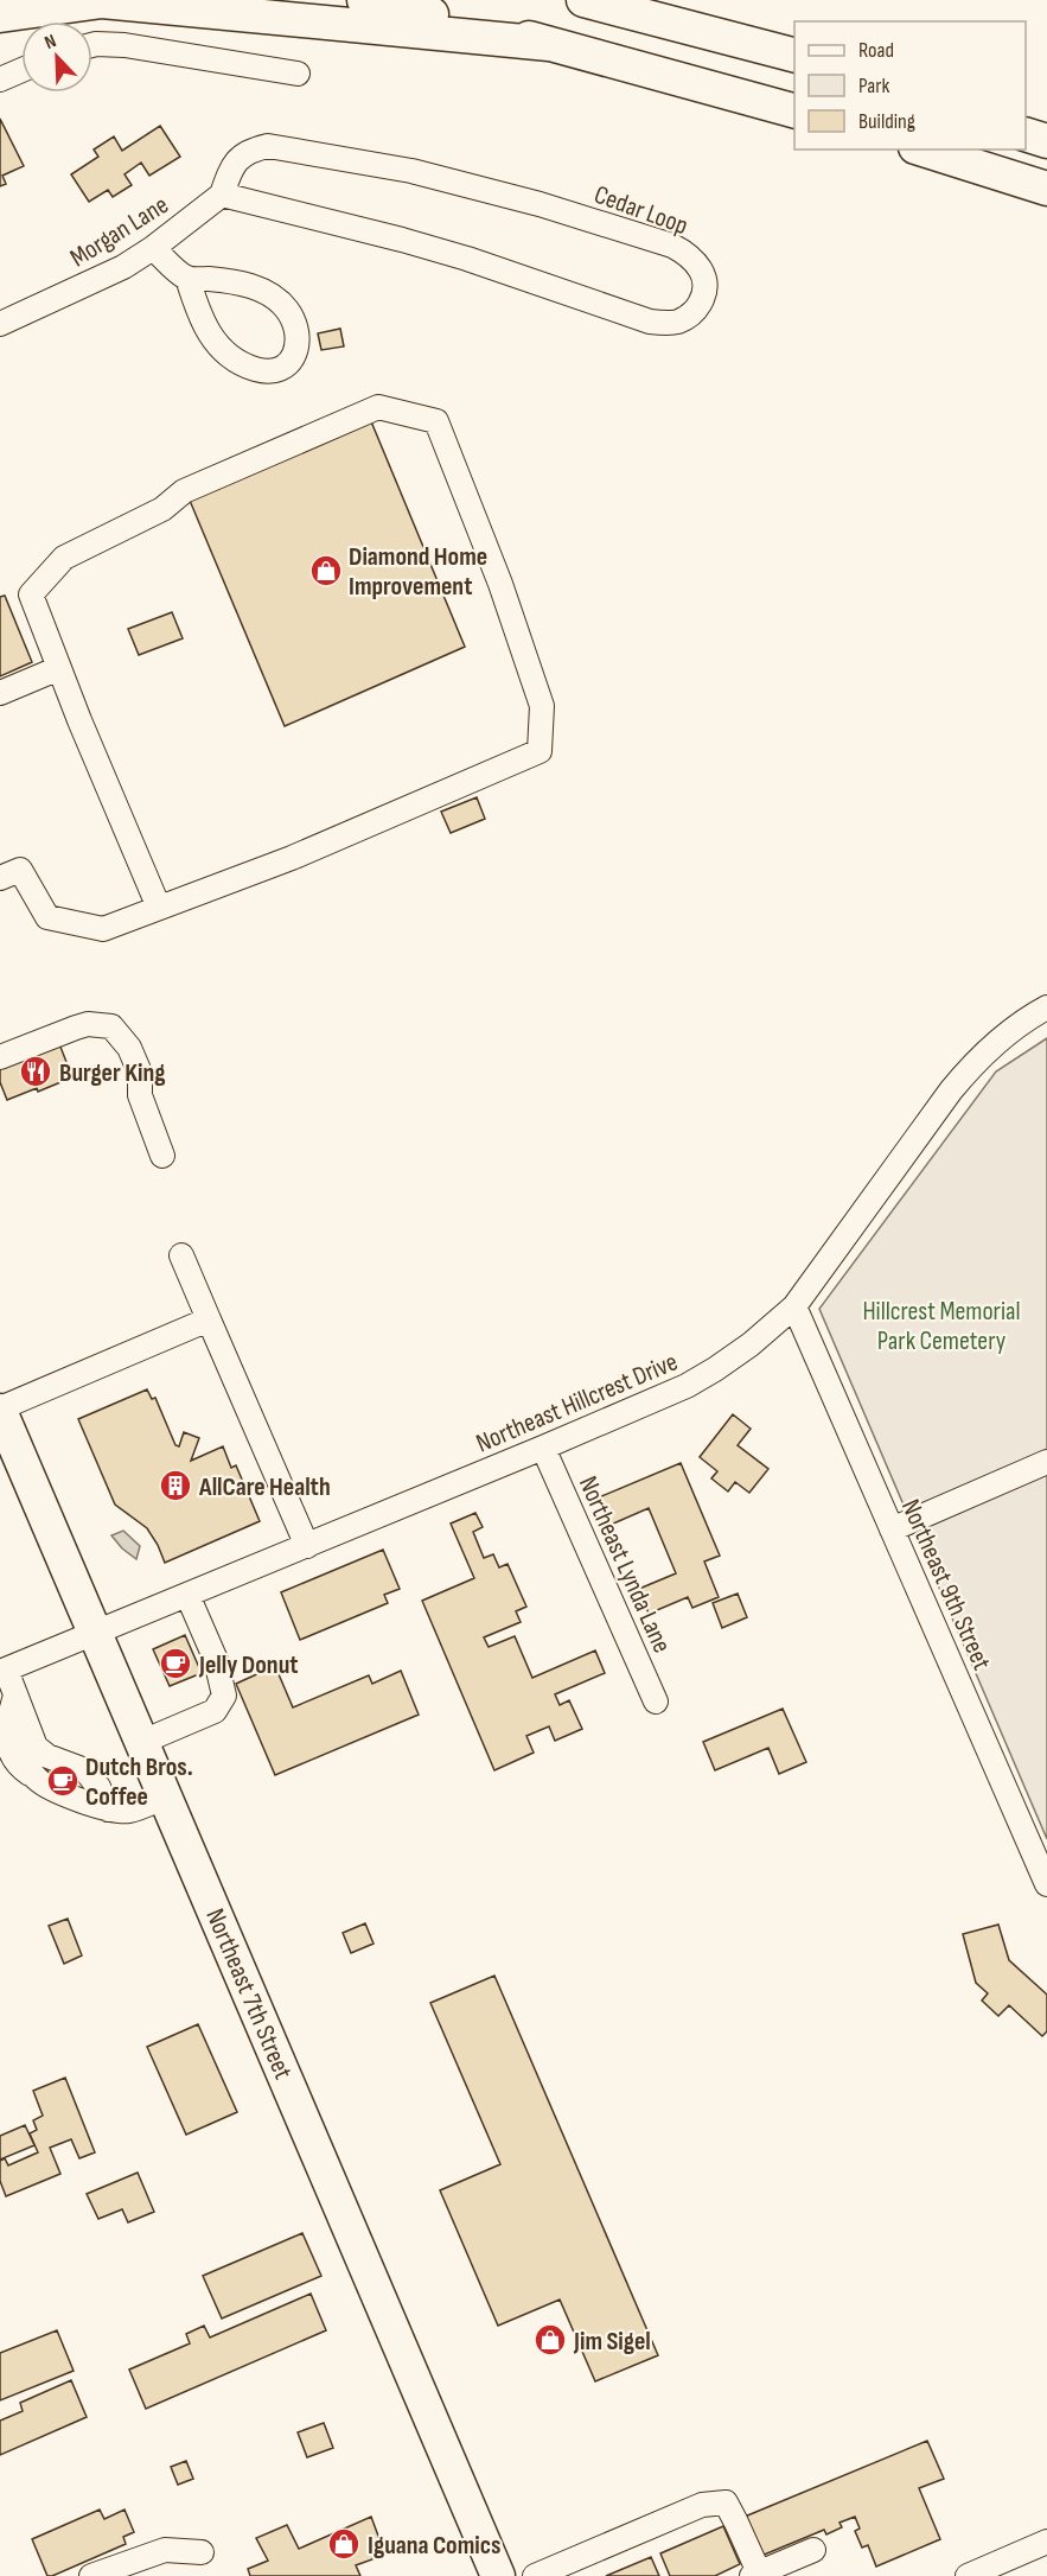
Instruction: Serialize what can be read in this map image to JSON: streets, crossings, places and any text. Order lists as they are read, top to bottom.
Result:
{
  "streets": {
    "highway": ["Northeast 7th Street"],
    "street": [
      "Cedar Loop",
      "Morgan Lane",
      "Northeast Hillcrest Drive",
      "Northeast Lynda Lane",
      "Northeast 9th Street"
    ]
  },
  "crossings": [
    ["Cedar Loop", "Morgan Lane"],
    ["Northeast Hillcrest Drive", "Northeast Lynda Lane"],
    ["Northeast Hillcrest Drive", "Northeast 9th Street"],
    ["Northeast Hillcrest Drive", "Northeast 7th Street"]
  ],
  "parks": ["Hillcrest Memorial Park Cemetery"],
  "places": {
    "shop": ["Diamond Home Improvement", "Jim Sigel", "Iguana Comics"],
    "restaurant": ["Burger King"],
    "building": ["AllCare Health"],
    "cafe": ["Jelly Donut", "Dutch Bros. Coffee"]
  },
  "legend": ["Road", "Park", "Building"],
  "north": "top left"
}
